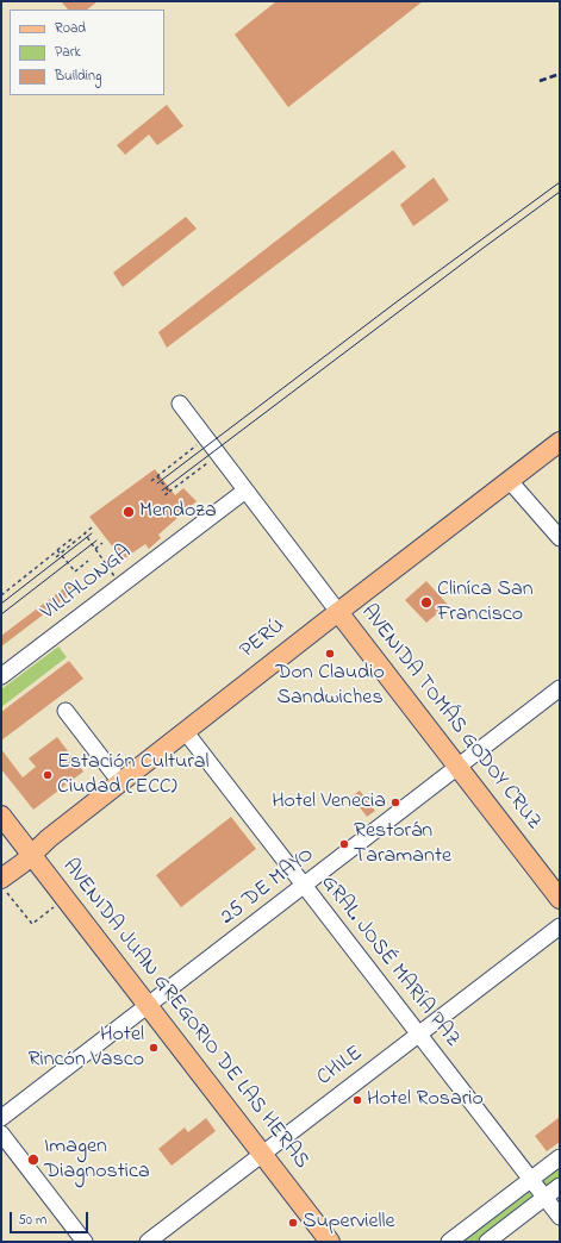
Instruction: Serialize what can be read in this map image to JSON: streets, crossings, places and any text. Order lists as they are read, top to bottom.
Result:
{
  "streets": {
    "main road": ["PERÚ", "AVENIDA TOMÁS GODOY CRUZ", "AVENIDA JUAN GREGORIO DE LAS HERAS"],
    "street": [
      "VILLALONGA",
      "25 DE MAYO",
      "GRAL. JOSÉ MARÍA PAZ",
      "CHILE"
    ]
  },
  "crossings": [
    ["PERÚ", "AVENIDA TOMÁS GODOY CRUZ"],
    ["PERÚ", "GRAL. JOSÉ MARÍA PAZ"],
    ["PERÚ", "AVENIDA JUAN GREGORIO DE LAS HERAS"],
    ["AVENIDA TOMÁS GODOY CRUZ", "25 DE MAYO"],
    ["25 DE MAYO", "GRAL. JOSÉ MARÍA PAZ"],
    ["25 DE MAYO", "AVENIDA JUAN GREGORIO DE LAS HERAS"],
    ["GRAL. JOSÉ MARÍA PAZ", "CHILE"],
    ["AVENIDA JUAN GREGORIO DE LAS HERAS", "CHILE"]
  ],
  "places": [
    "Mendoza",
    "Cliníca San Francisco",
    "Don Claudio Sandwiches",
    "Estación Cultural Ciudad (ECC)",
    "Hotel Venecia",
    "Restorán Taramante",
    "Hotel Rincón Vasco",
    "Hotel Rosario",
    "Imagen Diagnostica",
    "Supervielle"
  ],
  "legend": ["Road", "Park", "Building"],
  "scale_bar": "50 m"
}
